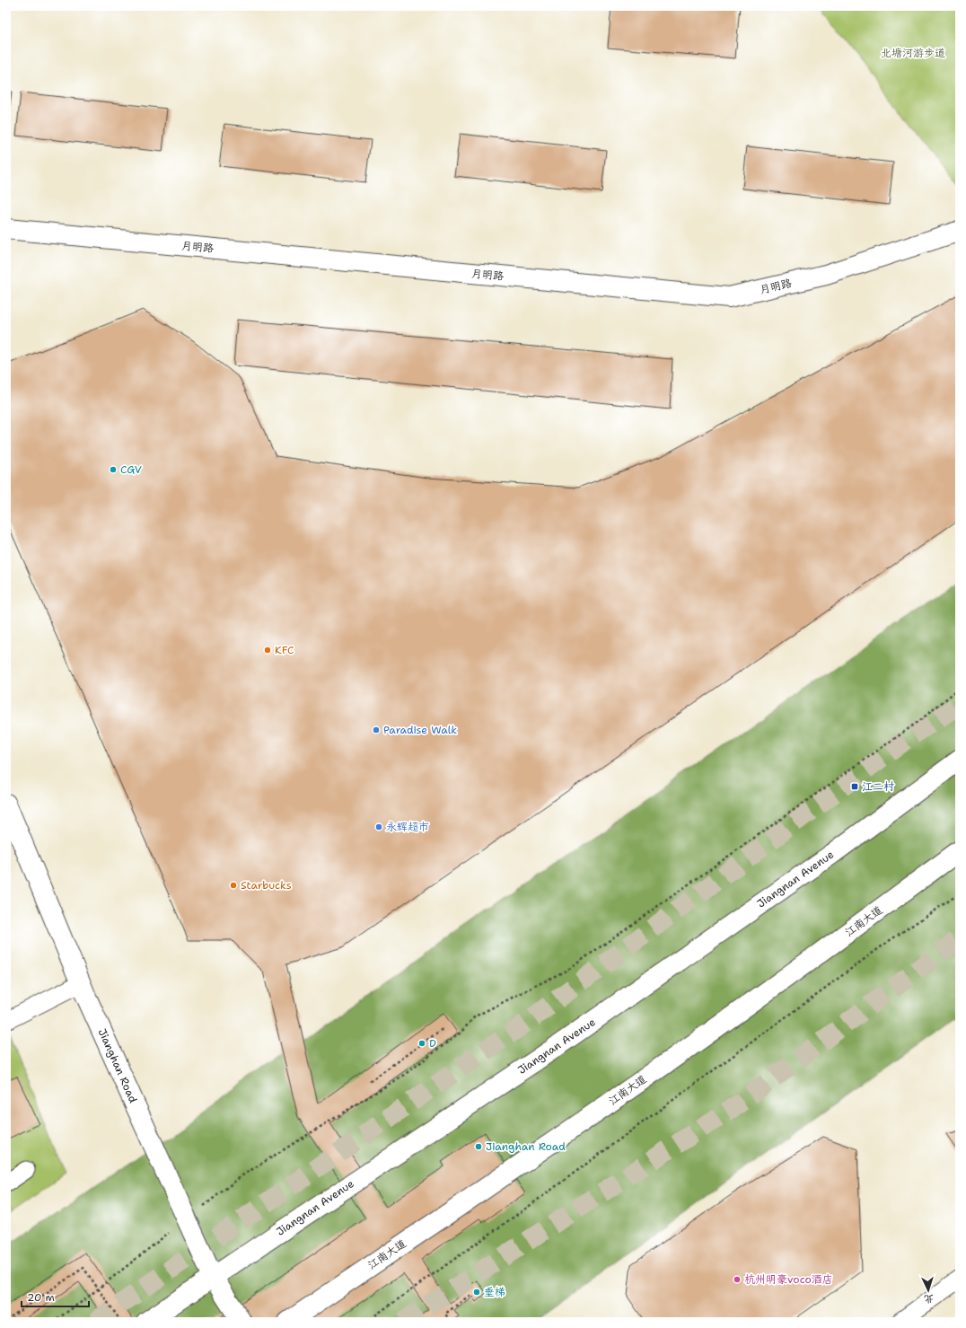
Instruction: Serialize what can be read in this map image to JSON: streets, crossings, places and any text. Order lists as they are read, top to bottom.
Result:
{
  "streets": {
    "main road": [
      "月明路",
      "Jiangnan Avenue",
      "江南大道",
      "Jianghan Road"
    ]
  },
  "crossings": [
    ["Jiangnan Avenue", "Jianghan Road"]
  ],
  "parks": ["北塘河游步道"],
  "places": {
    "other": [
      "CGV",
      "KFC",
      "Paradise Walk",
      "永辉超市",
      "Starbucks",
      "D",
      "Jianghan Road",
      "杭州明豪voco酒店",
      "垂梯"
    ],
    "transit": ["江二村"]
  },
  "scale_bar": "20 m",
  "north": "bottom"
}
